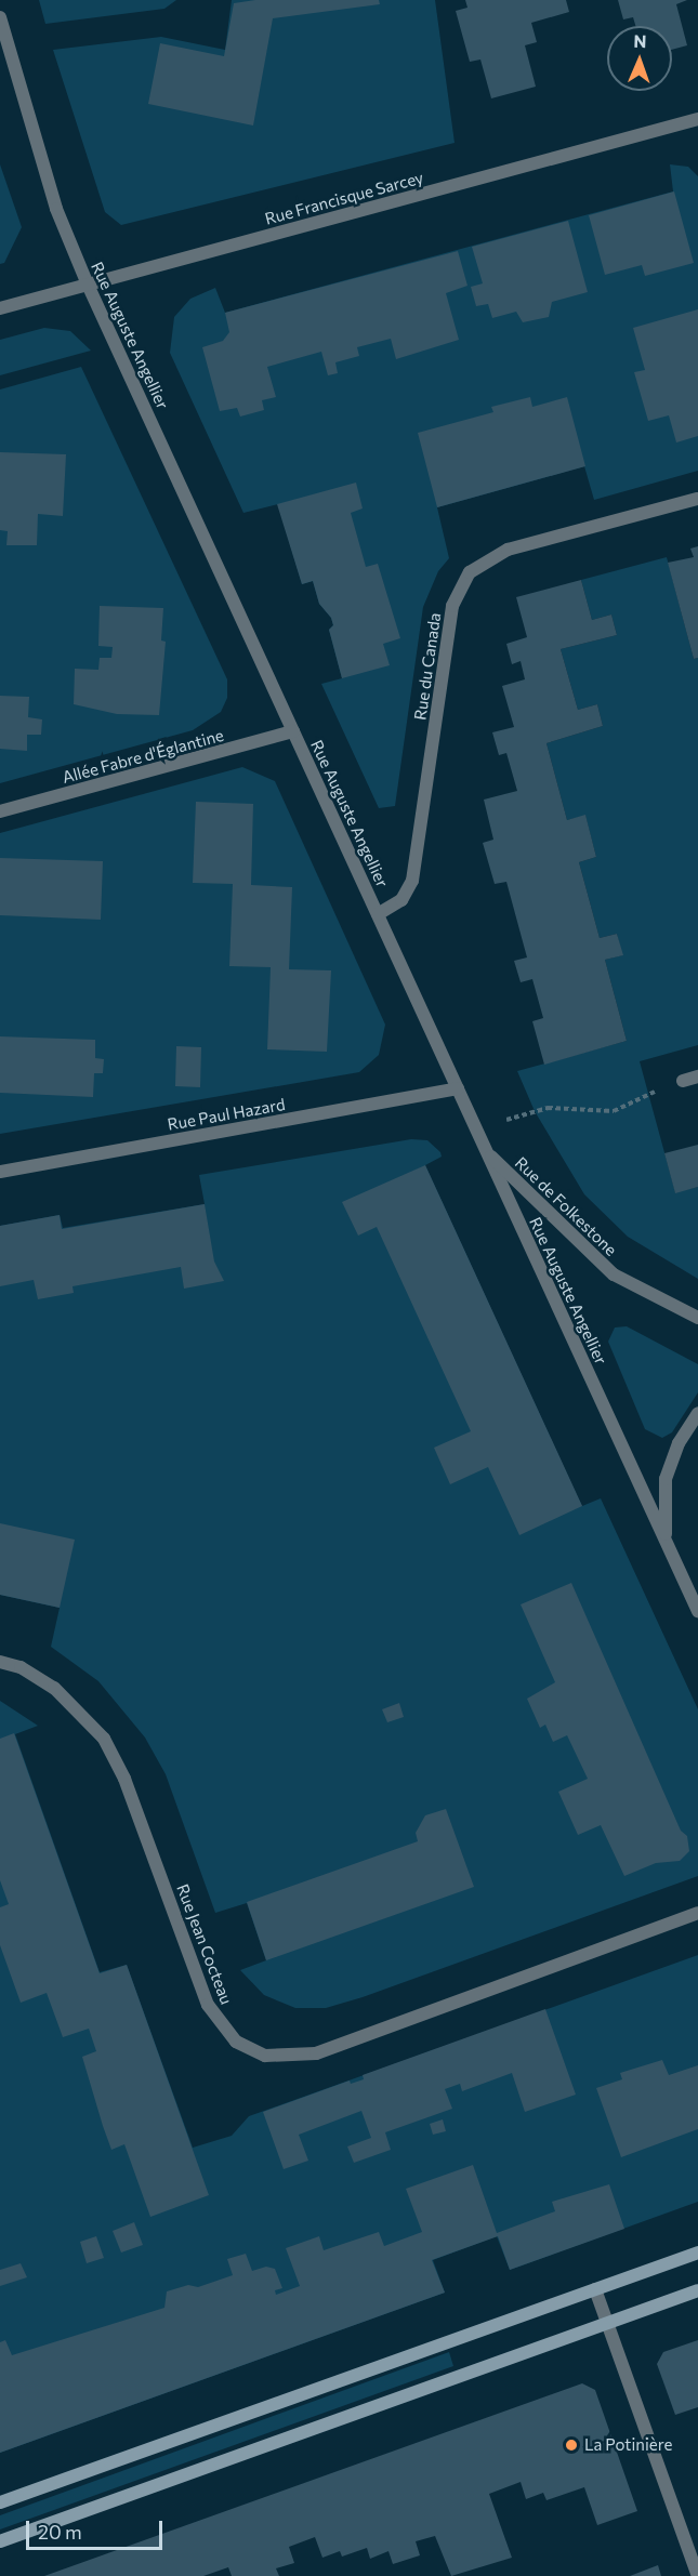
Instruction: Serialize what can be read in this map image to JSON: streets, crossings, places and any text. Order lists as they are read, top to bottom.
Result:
{
  "streets": {
    "street": [
      "Rue Francisque Sarcey",
      "Rue Auguste Angellier",
      "Rue du Canada",
      "Allée Fabre d'Églantine",
      "Rue Paul Hazard",
      "Rue de Folkestone",
      "Rue Jean Cocteau"
    ]
  },
  "crossings": [
    ["Rue Francisque Sarcey", "Rue Auguste Angellier"],
    ["Rue Auguste Angellier", "Rue du Canada"],
    ["Rue Auguste Angellier", "Allée Fabre d'Églantine"],
    ["Rue Auguste Angellier", "Rue Paul Hazard"],
    ["Rue Auguste Angellier", "Rue de Folkestone"]
  ],
  "places": ["La Potinière"],
  "scale_bar": "20 m",
  "north": "top"
}
